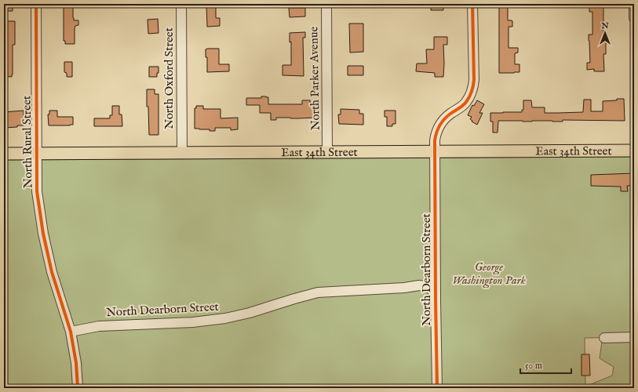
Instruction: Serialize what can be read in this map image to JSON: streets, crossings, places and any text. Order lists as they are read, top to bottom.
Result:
{
  "streets": {
    "main road": ["East 34th Street"],
    "street": [
      "North Oxford Street",
      "North Parker Avenue",
      "North Rural Street",
      "North Dearborn Street"
    ]
  },
  "crossings": [
    ["North Oxford Street", "East 34th Street"],
    ["North Parker Avenue", "East 34th Street"],
    ["North Rural Street", "East 34th Street"],
    ["North Rural Street", "North Dearborn Street"],
    ["East 34th Street", "North Dearborn Street"]
  ],
  "parks": ["George Washington Park"],
  "scale_bar": "50 m",
  "north": "top"
}
